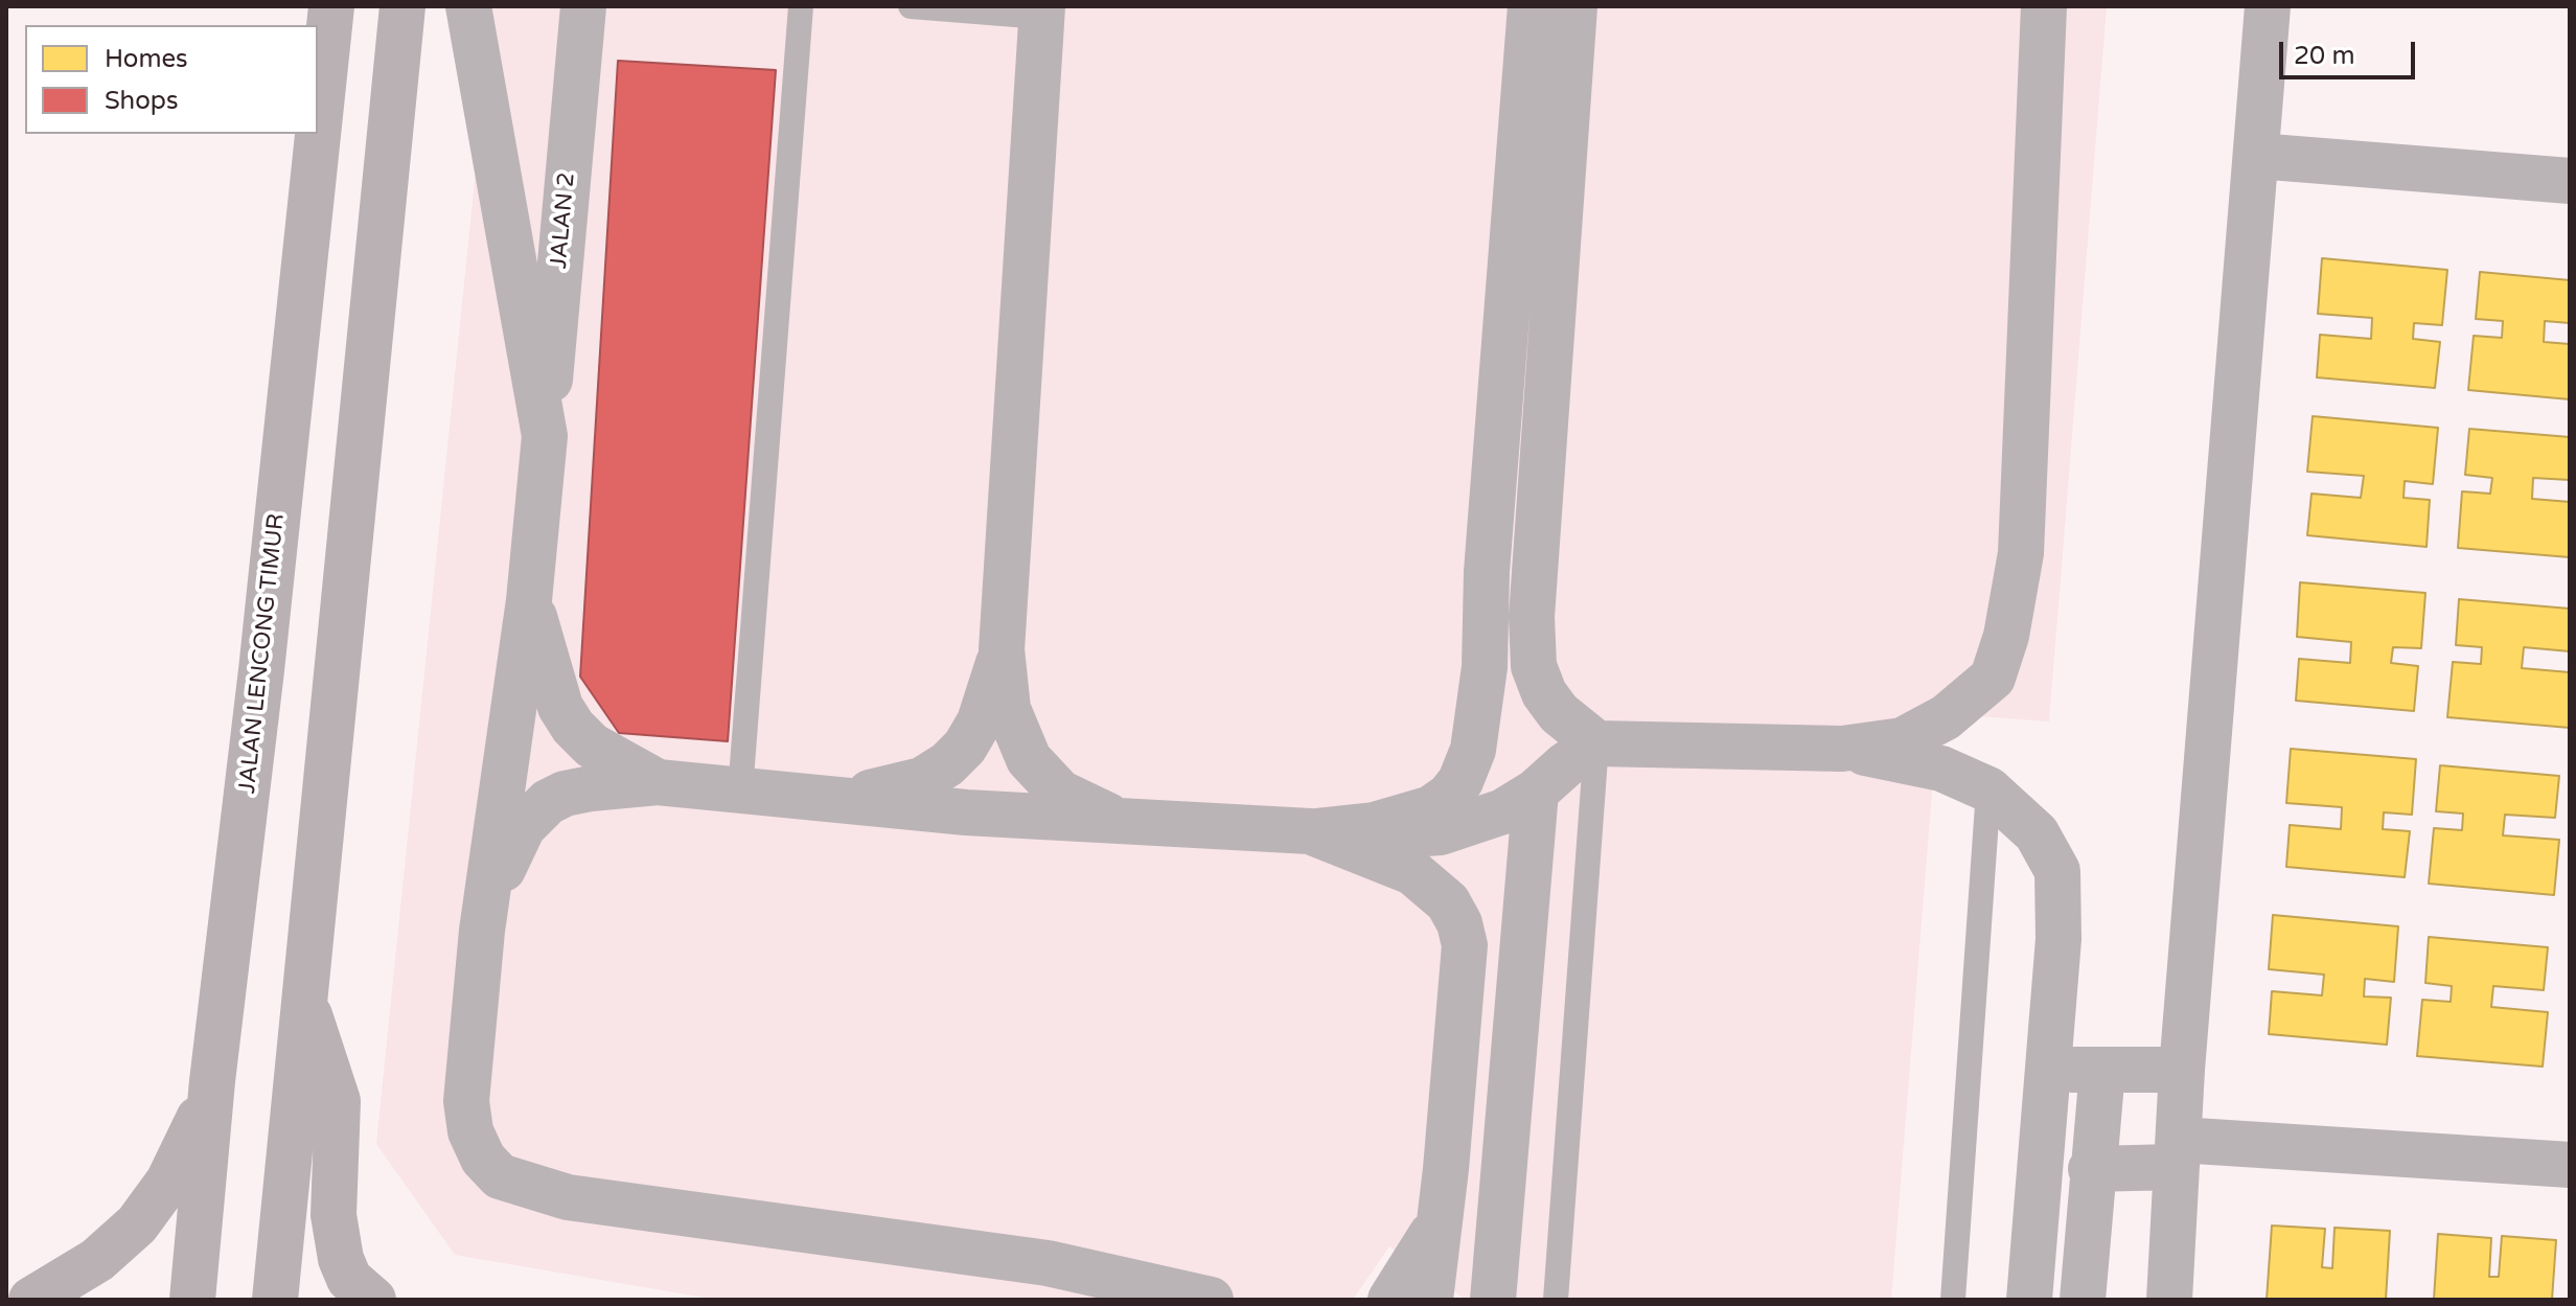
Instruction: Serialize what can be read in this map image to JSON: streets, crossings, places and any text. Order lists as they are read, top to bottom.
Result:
{
  "streets": {
    "highway": ["JALAN LENCONG TIMUR"],
    "street": ["JALAN 2"]
  },
  "legend": ["Homes", "Shops"],
  "scale_bar": "20 m"
}
